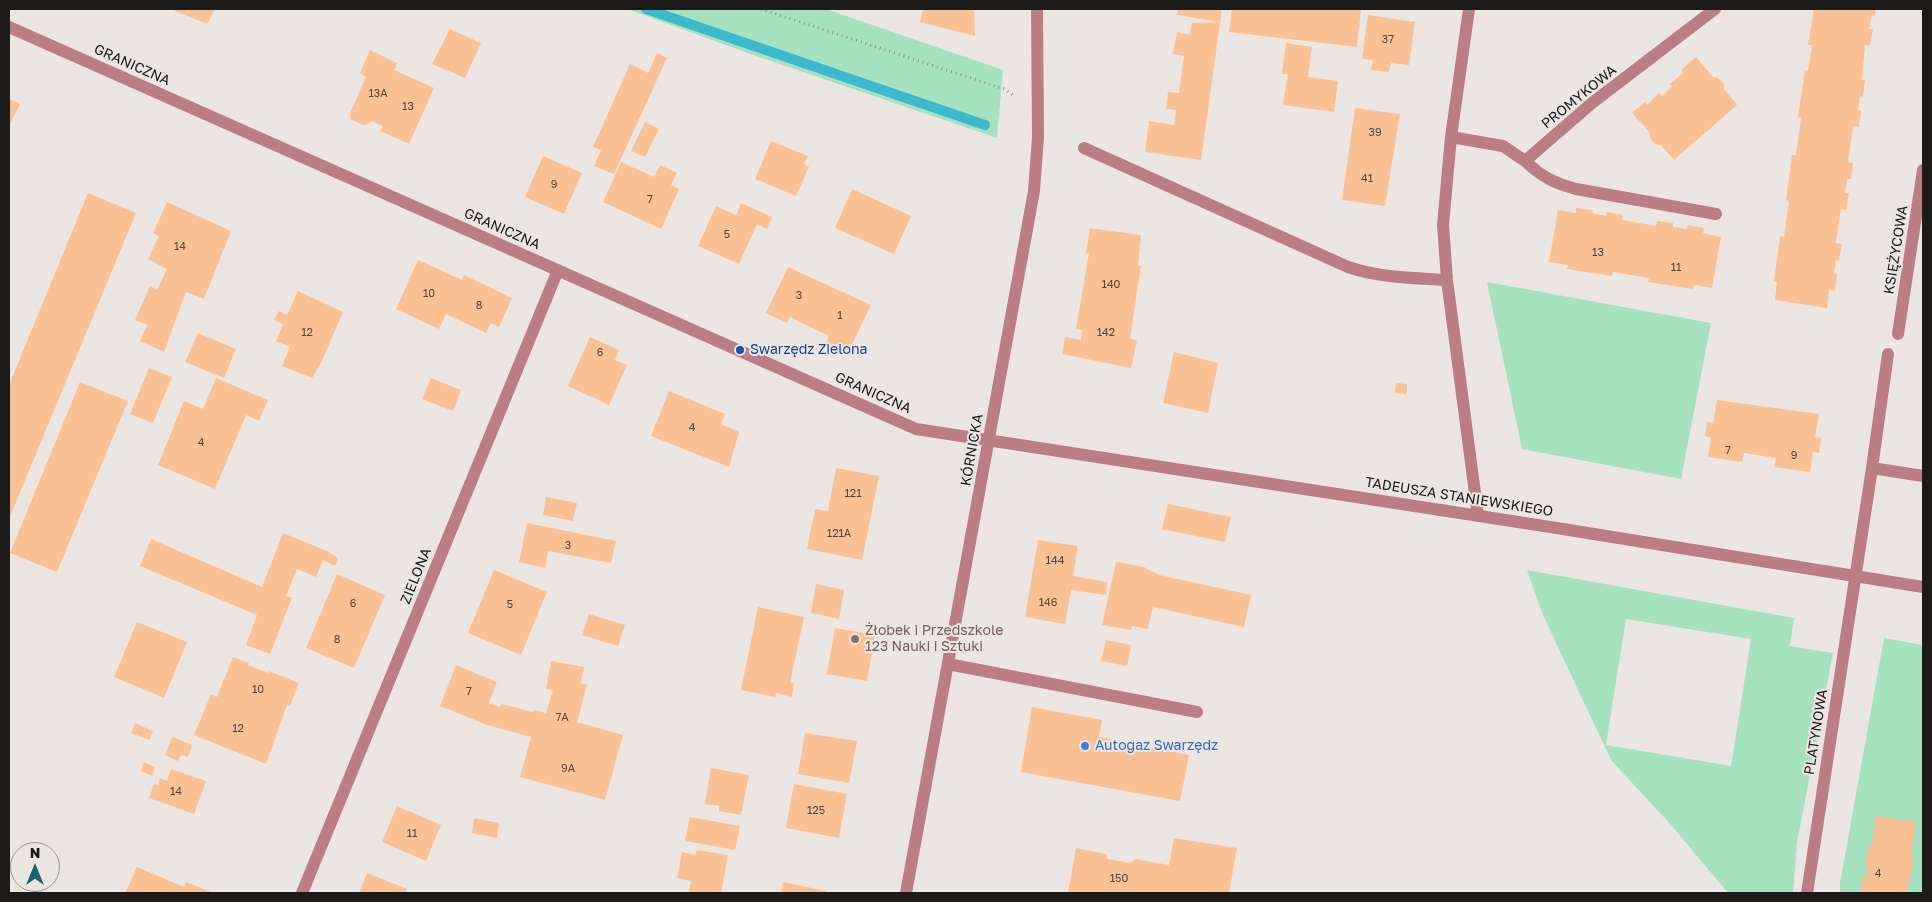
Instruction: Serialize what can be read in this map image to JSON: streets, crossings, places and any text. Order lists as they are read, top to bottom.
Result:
{
  "streets": {
    "street": [
      "GRANICZNA",
      "PROMYKOWA",
      "KSIĘŻYCOWA",
      "KÓRNICKA",
      "TADEUSZA STANIEWSKIEGO",
      "ZIELONA",
      "PLATYNOWA"
    ]
  },
  "crossings": [
    ["GRANICZNA", "KÓRNICKA"],
    ["GRANICZNA", "TADEUSZA STANIEWSKIEGO"],
    ["GRANICZNA", "ZIELONA"],
    ["KÓRNICKA", "TADEUSZA STANIEWSKIEGO"],
    ["TADEUSZA STANIEWSKIEGO", "PLATYNOWA"]
  ],
  "places": ["Swarzędz Zielona", "Żłobek i Przedszkole 123 Nauki i Sztuki", "Autogaz Swarzędz"],
  "house_numbers": [
    "37",
    "13A",
    "13",
    "39",
    "41",
    "9",
    "7",
    "5",
    "14",
    "13",
    "11",
    "140",
    "10",
    "3",
    "8",
    "1",
    "12",
    "142",
    "6",
    "4",
    "4",
    "7",
    "9",
    "121",
    "121A",
    "3",
    "144",
    "146",
    "6",
    "5",
    "8",
    "10",
    "7",
    "7A",
    "12",
    "9A",
    "14",
    "125",
    "11",
    "4",
    "150"
  ],
  "north": "top"
}
